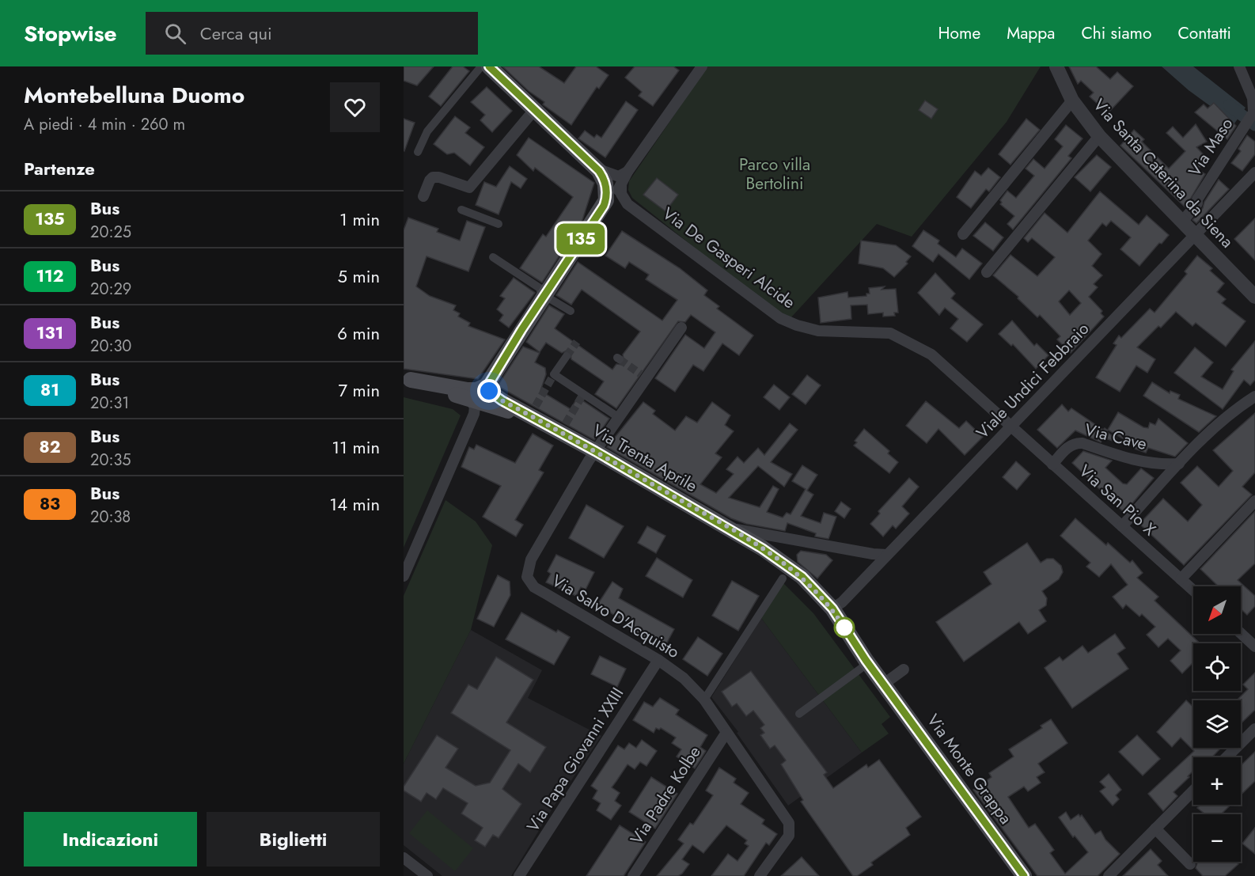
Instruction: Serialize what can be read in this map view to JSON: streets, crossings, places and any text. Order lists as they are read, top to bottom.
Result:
{
  "streets": {
    "main road": ["Via Trenta Aprile", "Via Monte Grappa"],
    "street": [
      "Via Maso",
      "Via Santa Caterina da Siena",
      "Via De Gasperi Alcide",
      "Viale Undici Febbraio",
      "Via Cave",
      "Via San Pio X",
      "Via Salvo D'Acquisto",
      "Via Papa Giovanni XXIII",
      "Via Padre Kolbe"
    ]
  },
  "crossings": [
    ["Via Maso", "Via Santa Caterina da Siena"],
    ["Via Santa Caterina da Siena", "Viale Undici Febbraio"],
    ["Via De Gasperi Alcide", "Viale Undici Febbraio"],
    ["Via De Gasperi Alcide", "Via San Pio X"],
    ["Viale Undici Febbraio", "Via Trenta Aprile"],
    ["Viale Undici Febbraio", "Via San Pio X"],
    ["Via Cave", "Via San Pio X"],
    ["Via Trenta Aprile", "Via Salvo D'Acquisto"],
    ["Via Trenta Aprile", "Via Monte Grappa"],
    ["Via Salvo D'Acquisto", "Via Papa Giovanni XXIII"],
    ["Via Salvo D'Acquisto", "Via Padre Kolbe"]
  ],
  "parks": ["Parco villa Bertolini"],
  "lines": ["bus line 135"],
  "north": "bottom left",
  "page": {
    "header": "Stopwise",
    "search": "Cerca qui",
    "nav": [
      "Home",
      "Mappa",
      "Chi siamo",
      "Contatti"
    ],
    "heading": [
      ["Montebelluna Duomo", "A piedi · 4 min · 260 m"],
      "Partenze"
    ],
    "on_map": "135",
    "list": [
      {
        "mark": "135",
        "name": "Bus",
        "note": "20:25",
        "value": "1 min"
      },
      {
        "mark": "112",
        "name": "Bus",
        "note": "20:29",
        "value": "5 min"
      },
      {
        "mark": "131",
        "name": "Bus",
        "note": "20:30",
        "value": "6 min"
      },
      {
        "mark": "81",
        "name": "Bus",
        "note": "20:31",
        "value": "7 min"
      },
      {
        "mark": "82",
        "name": "Bus",
        "note": "20:35",
        "value": "11 min"
      },
      {
        "mark": "83",
        "name": "Bus",
        "note": "20:38",
        "value": "14 min"
      }
    ],
    "map_buttons": ["+", "−"],
    "buttons": ["Indicazioni", "Biglietti"]
  }
}
